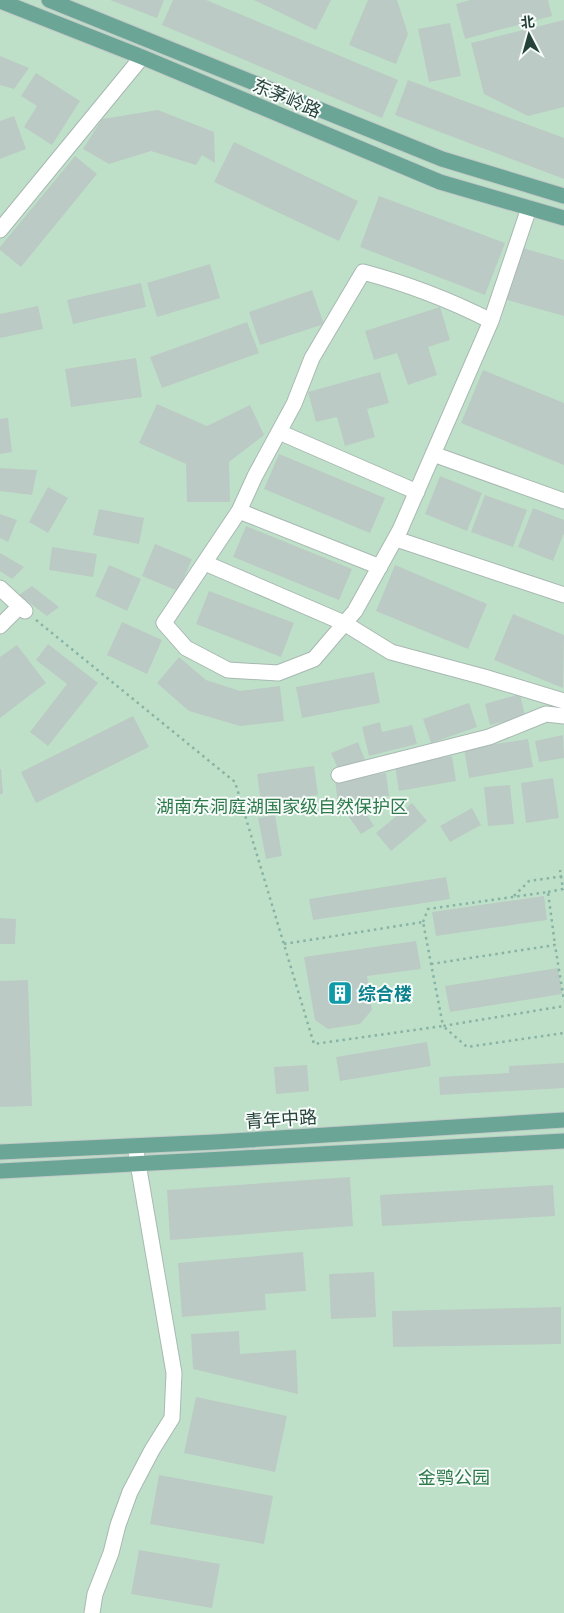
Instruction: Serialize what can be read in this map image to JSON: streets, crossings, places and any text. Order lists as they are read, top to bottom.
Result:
{
  "streets": {
    "main road": ["东茅岭路", "青年中路"]
  },
  "parks": ["湖南东洞庭湖国家级自然保护区", "金鹗公园"],
  "places": {
    "building": ["综合楼"]
  },
  "north": "top"
}
